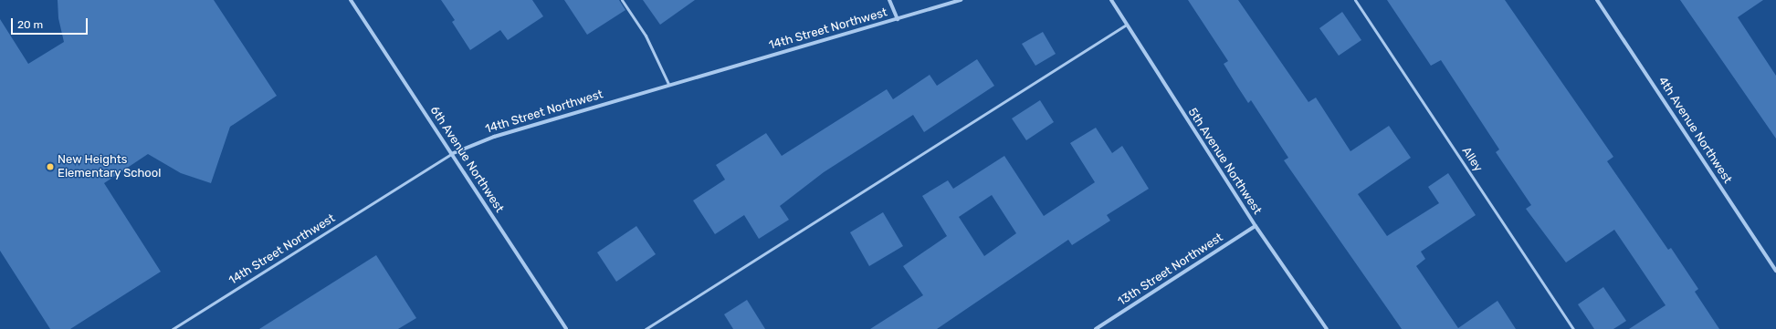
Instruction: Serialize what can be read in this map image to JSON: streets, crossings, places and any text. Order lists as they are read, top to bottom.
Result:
{
  "streets": {
    "street": [
      "14th Street Northwest",
      "4th Avenue Northwest",
      "6th Avenue Northwest",
      "5th Avenue Northwest",
      "13th Street Northwest"
    ],
    "lane": ["Alley"]
  },
  "crossings": [
    ["14th Street Northwest", "6th Avenue Northwest"],
    ["5th Avenue Northwest", "13th Street Northwest"]
  ],
  "places": ["New Heights Elementary School"],
  "scale_bar": "20 m"
}
